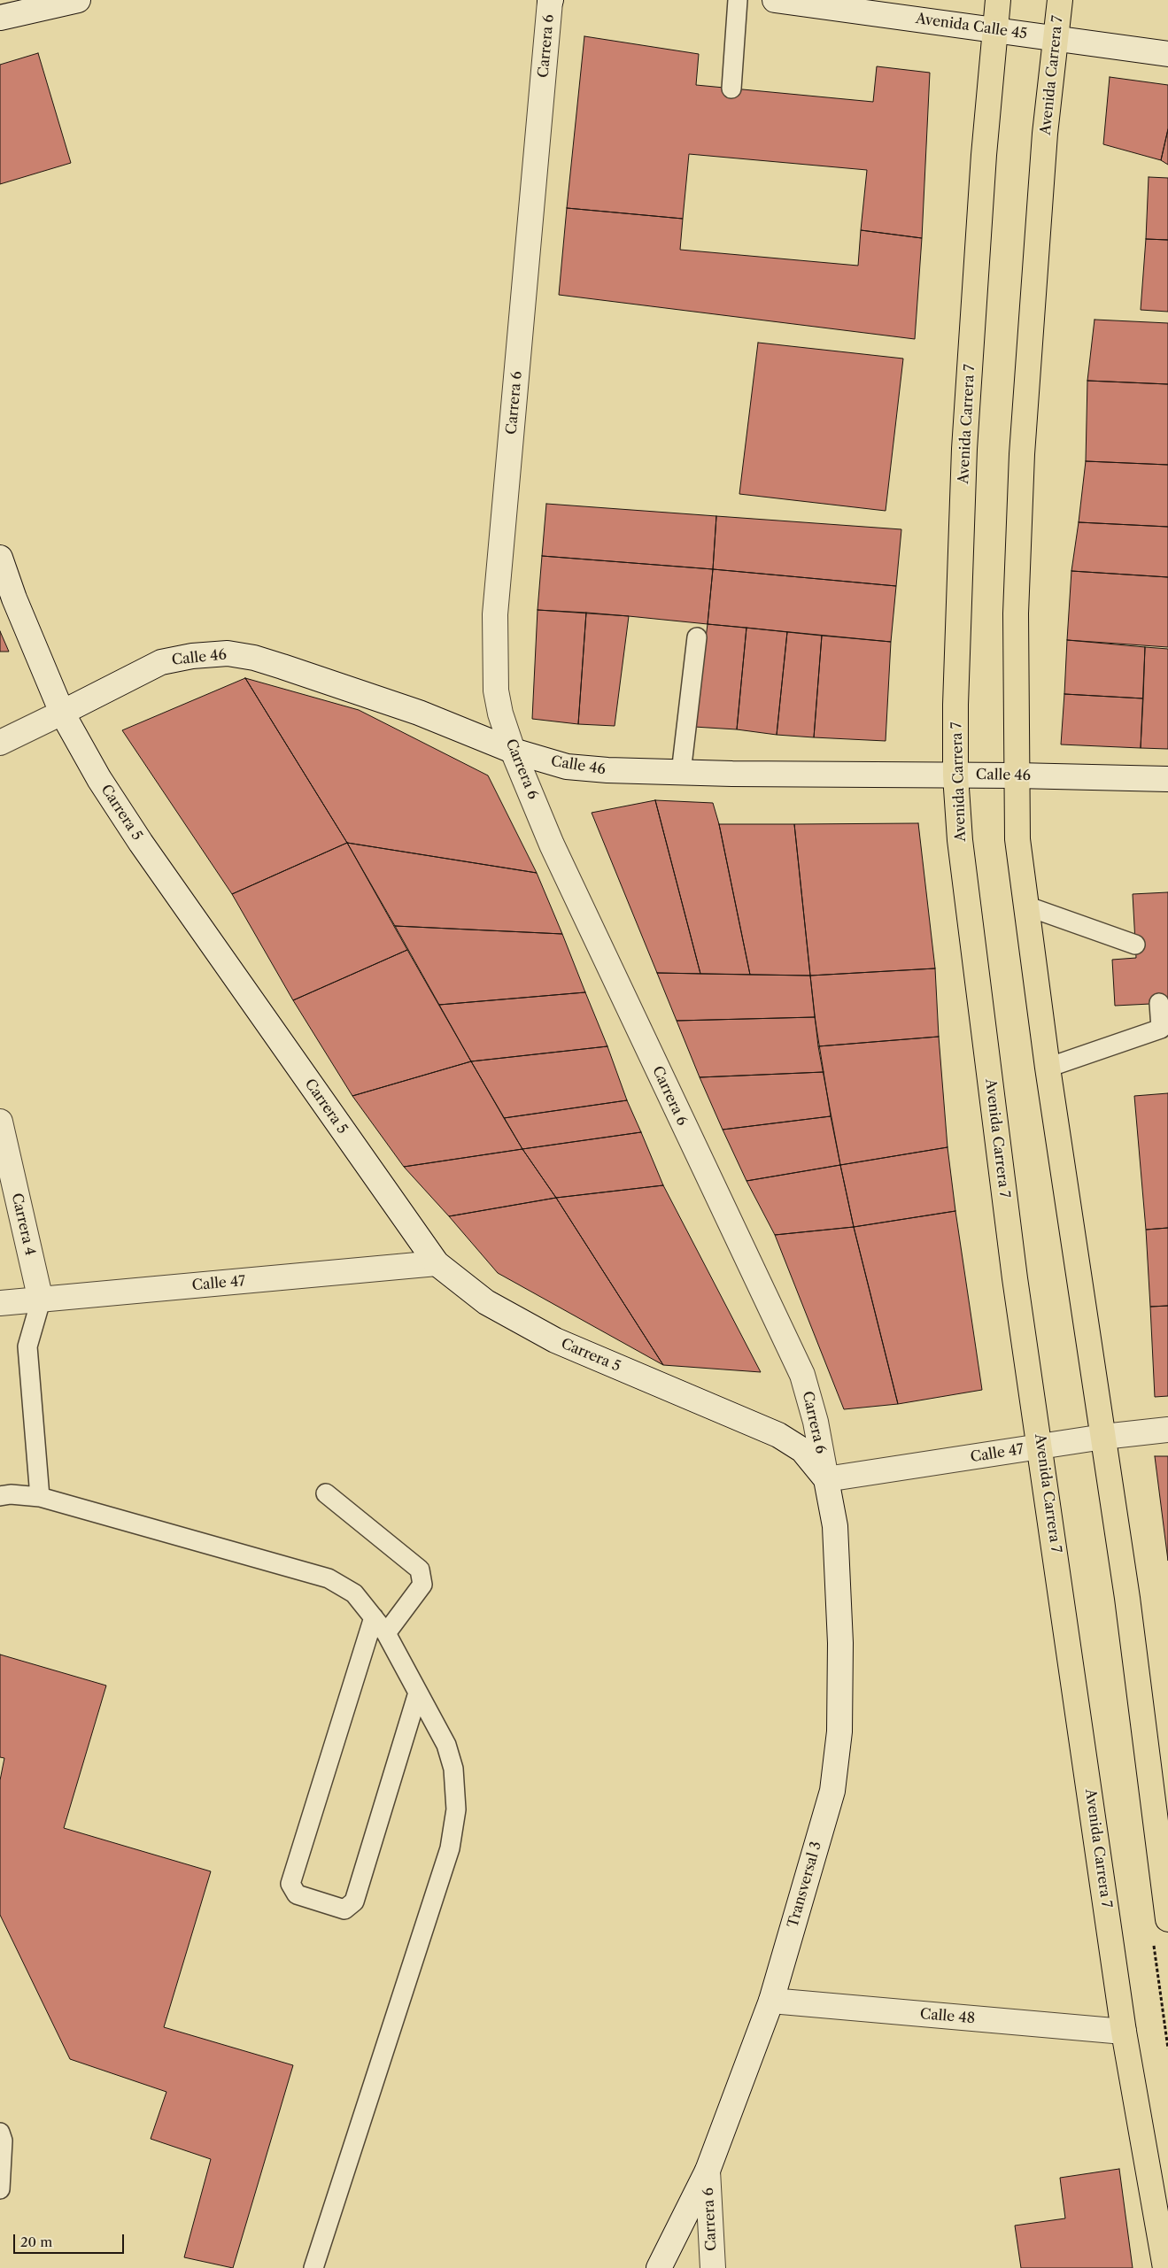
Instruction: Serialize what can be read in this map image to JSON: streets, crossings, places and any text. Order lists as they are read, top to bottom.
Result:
{
  "streets": {
    "main road": ["Avenida Carrera 7"],
    "street": [
      "Avenida Calle 45",
      "Carrera 6",
      "Calle 46",
      "Carrera 5",
      "Carrera 4",
      "Calle 47",
      "Transversal 3",
      "Calle 48"
    ]
  },
  "crossings": [
    ["Avenida Calle 45", "Avenida Carrera 7"],
    ["Carrera 6", "Calle 46"],
    ["Carrera 6", "Carrera 5"],
    ["Carrera 6", "Calle 47"],
    ["Carrera 6", "Transversal 3"],
    ["Avenida Carrera 7", "Calle 46"],
    ["Avenida Carrera 7", "Calle 47"],
    ["Avenida Carrera 7", "Calle 48"],
    ["Calle 46", "Carrera 5"],
    ["Carrera 5", "Calle 47"],
    ["Carrera 5", "Transversal 3"],
    ["Carrera 4", "Calle 47"],
    ["Calle 47", "Transversal 3"],
    ["Transversal 3", "Calle 48"]
  ],
  "scale_bar": "20 m"
}
